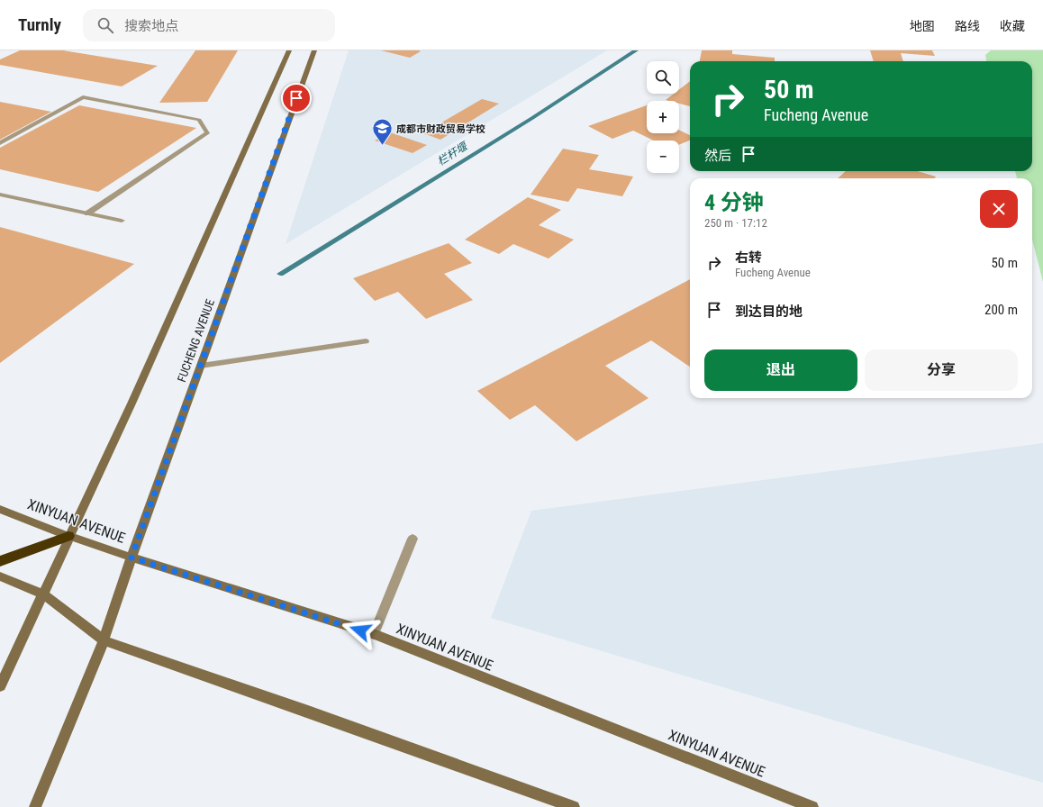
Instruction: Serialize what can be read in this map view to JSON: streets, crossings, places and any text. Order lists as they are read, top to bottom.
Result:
{
  "streets": {
    "main road": ["FUCHENG AVENUE", "XINYUAN AVENUE"]
  },
  "crossings": [
    ["FUCHENG AVENUE", "XINYUAN AVENUE"]
  ],
  "water": ["栏杆堰"],
  "places": {
    "school or university": ["成都市财政贸易学校"]
  },
  "page": {
    "header": "Turnly",
    "search": "搜索地点",
    "nav": ["地图", "路线", "收藏"],
    "map_buttons": ["+", "−"],
    "turn": ["50 m", "Fucheng Avenue"],
    "then": "然后",
    "heading": ["4 分钟", "250 m · 17:12"],
    "list": [
      {
        "name": "右转",
        "note": "Fucheng Avenue",
        "value": "50 m"
      },
      {
        "name": "到达目的地",
        "value": "200 m"
      }
    ],
    "buttons": ["退出", "分享"]
  }
}
